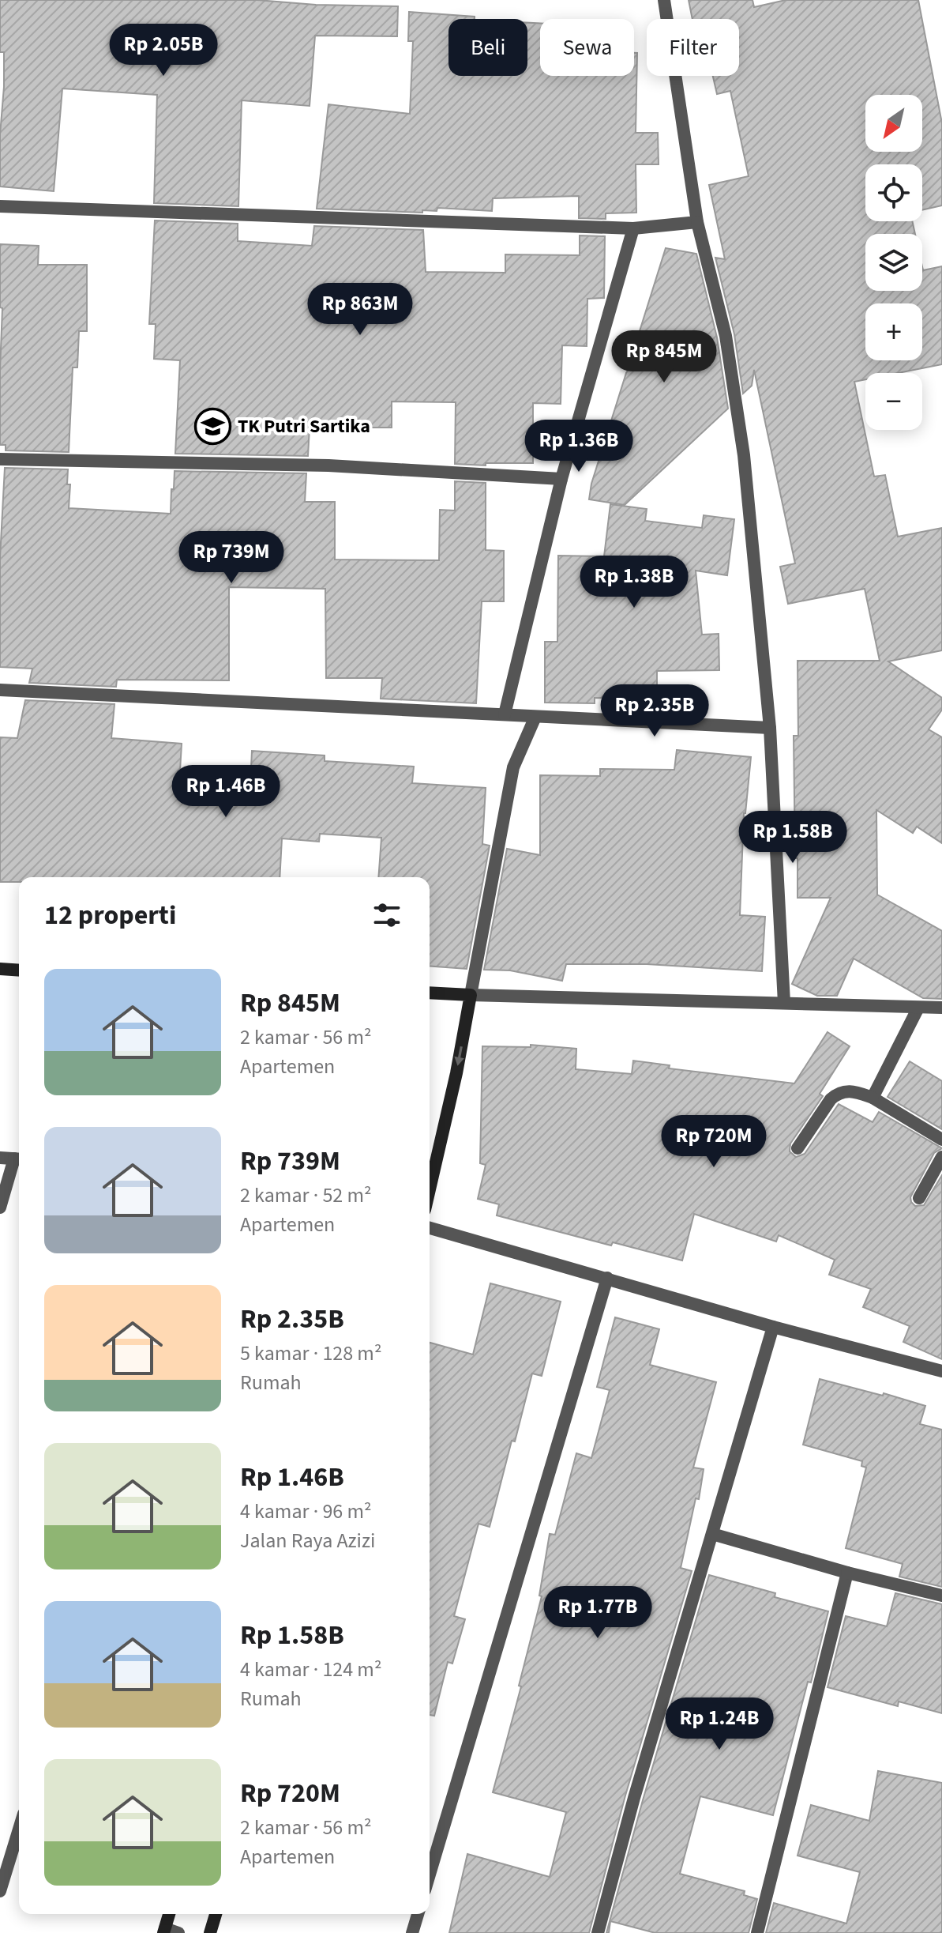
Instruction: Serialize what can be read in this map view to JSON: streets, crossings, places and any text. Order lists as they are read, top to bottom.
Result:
{
  "places": {
    "school or university": ["TK Putri Sartika"]
  },
  "north": "bottom left",
  "page": {
    "chip": ["Beli", "Sewa", "Filter"],
    "price": [
      "Rp 2.05B",
      "Rp 863M",
      "Rp 845M",
      "Rp 1.36B",
      "Rp 739M",
      "Rp 1.38B",
      "Rp 2.35B",
      "Rp 1.46B",
      "Rp 1.58B",
      "Rp 720M",
      "Rp 1.77B",
      "Rp 1.24B"
    ],
    "map_buttons": ["+", "−"],
    "heading": "12 properti",
    "list": [
      {
        "name": "Rp 845M",
        "note": "2 kamar · 56 m² · Apartemen"
      },
      {
        "name": "Rp 739M",
        "note": "2 kamar · 52 m² · Apartemen"
      },
      {
        "name": "Rp 2.35B",
        "note": "5 kamar · 128 m² · Rumah"
      },
      {
        "name": "Rp 1.46B",
        "note": "4 kamar · 96 m² · Jalan Raya Azizi"
      },
      {
        "name": "Rp 1.58B",
        "note": "4 kamar · 124 m² · Rumah"
      },
      {
        "name": "Rp 720M",
        "note": "2 kamar · 56 m² · Apartemen"
      }
    ]
  }
}
